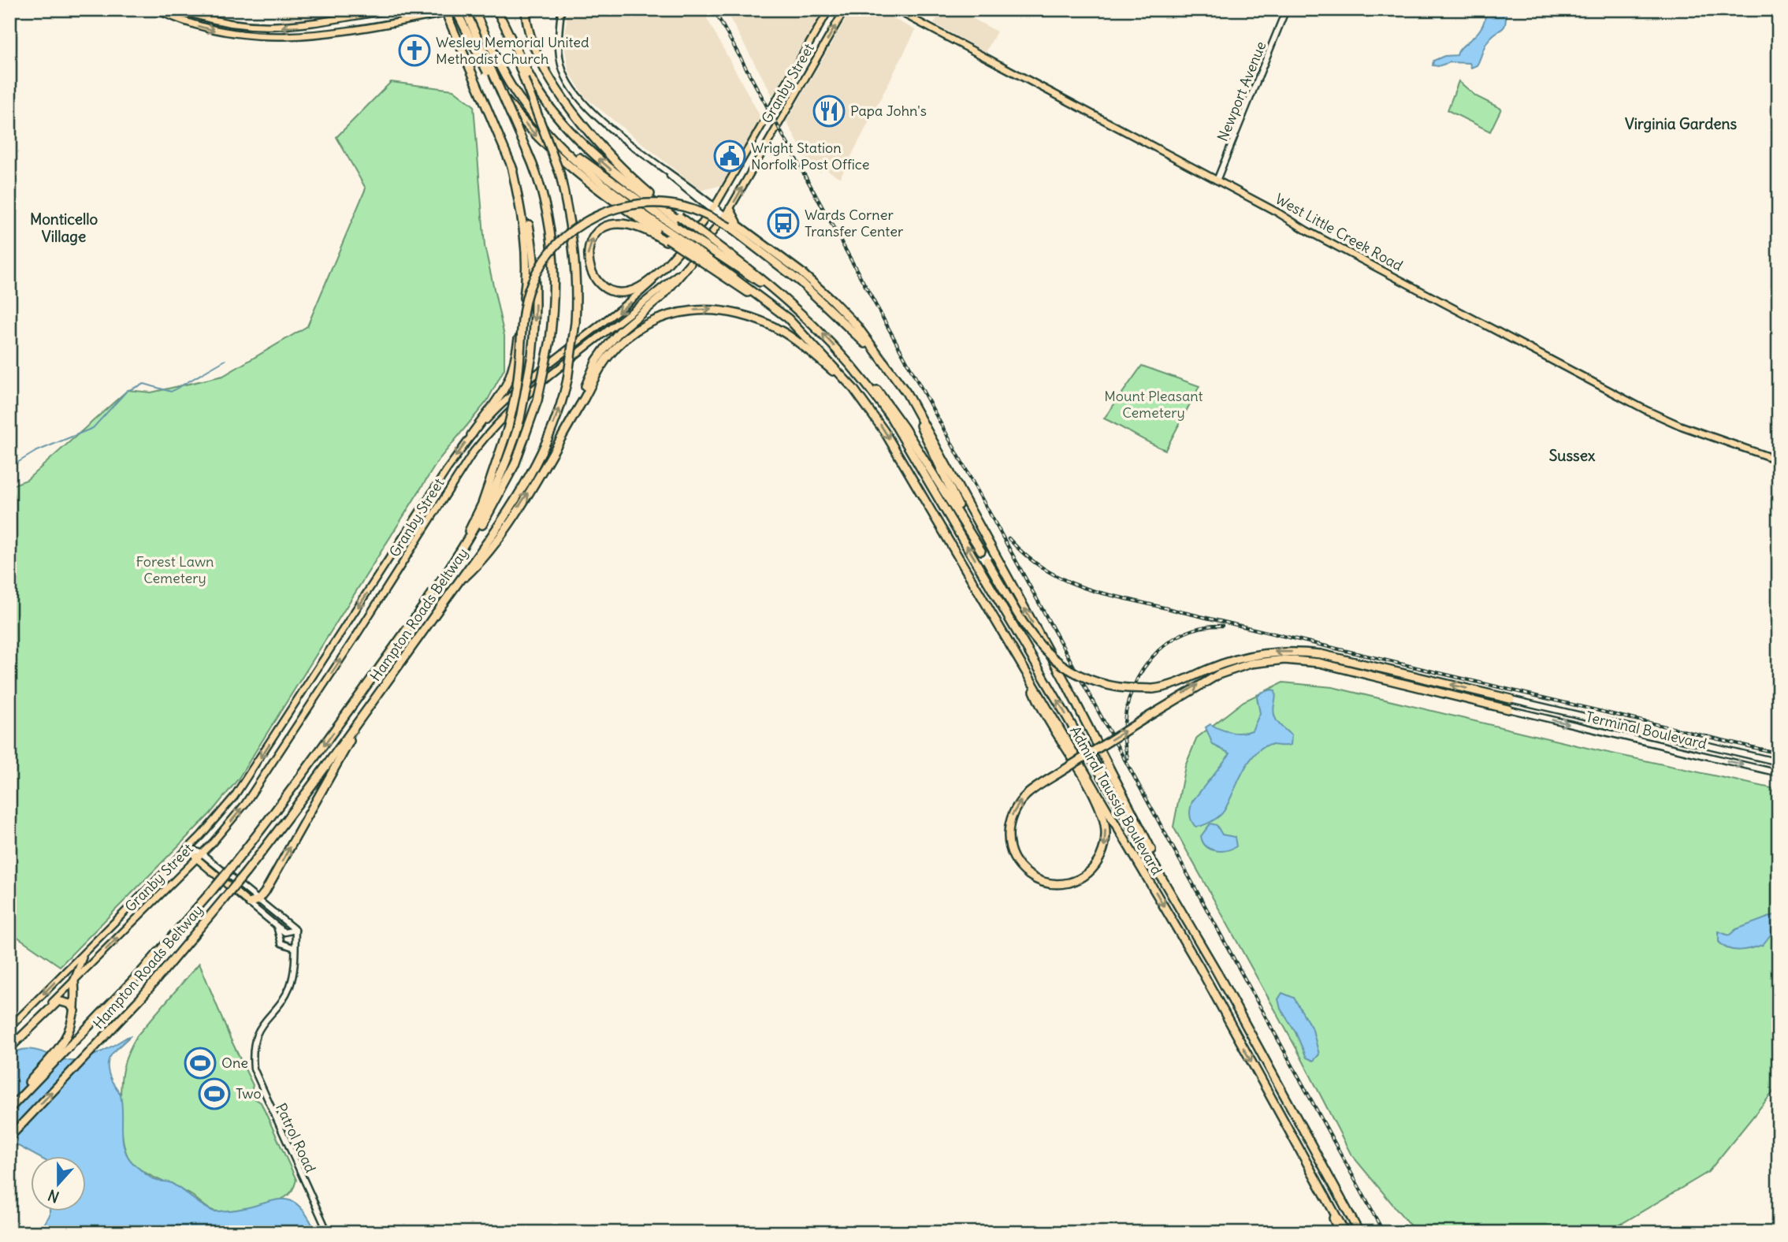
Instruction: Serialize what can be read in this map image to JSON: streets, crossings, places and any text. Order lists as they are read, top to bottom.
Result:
{
  "streets": {
    "highway": ["Hampton Roads Beltway", "Admiral Taussig Boulevard"],
    "main road": [
      "Granby Street",
      "Newport Avenue",
      "West Little Creek Road",
      "Terminal Boulevard",
      "Patrol Road"
    ]
  },
  "crossings": [
    ["Newport Avenue", "West Little Creek Road"]
  ],
  "districts": ["Virginia Gardens", "Monticello Village", "Sussex"],
  "parks": ["Mount Pleasant Cemetery", "Forest Lawn Cemetery"],
  "places": {
    "church": ["Wesley Memorial United Methodist Church"],
    "restaurant": ["Papa John's"],
    "public building": ["Wright Station Norfolk Post Office"],
    "bus stop": ["Wards Corner Transfer Center"],
    "sports": ["One", "Two"]
  },
  "north": "bottom"
}
